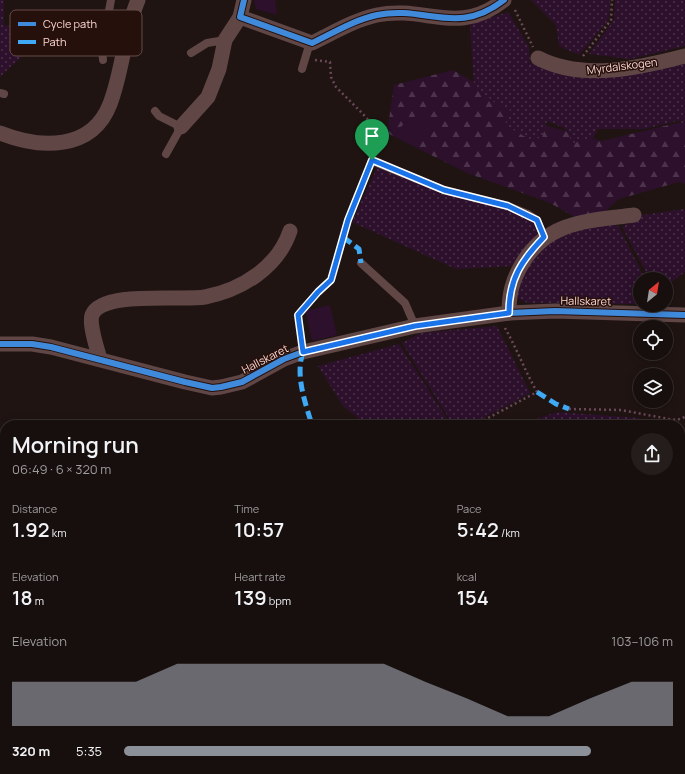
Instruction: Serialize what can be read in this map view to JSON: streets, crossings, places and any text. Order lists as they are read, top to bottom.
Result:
{
  "streets": {
    "street": ["Myrdalskogen", "Hallskaret"]
  },
  "legend": ["Cycle path", "Path"],
  "north": "top right",
  "page": {
    "heading": ["Morning run", "06:49 · 6 × 320 m"],
    "stats": [
      ["Distance", "1.92 km"],
      ["Time", "10:57"],
      ["Pace", "5:42 /km"],
      ["Elevation", "18 m"],
      ["Heart rate", "139 bpm"],
      ["kcal", "154"]
    ],
    "chart": ["Elevation", "103–106 m"],
    "list": [
      {
        "name": "320 m",
        "note": "5:35"
      }
    ]
  }
}
